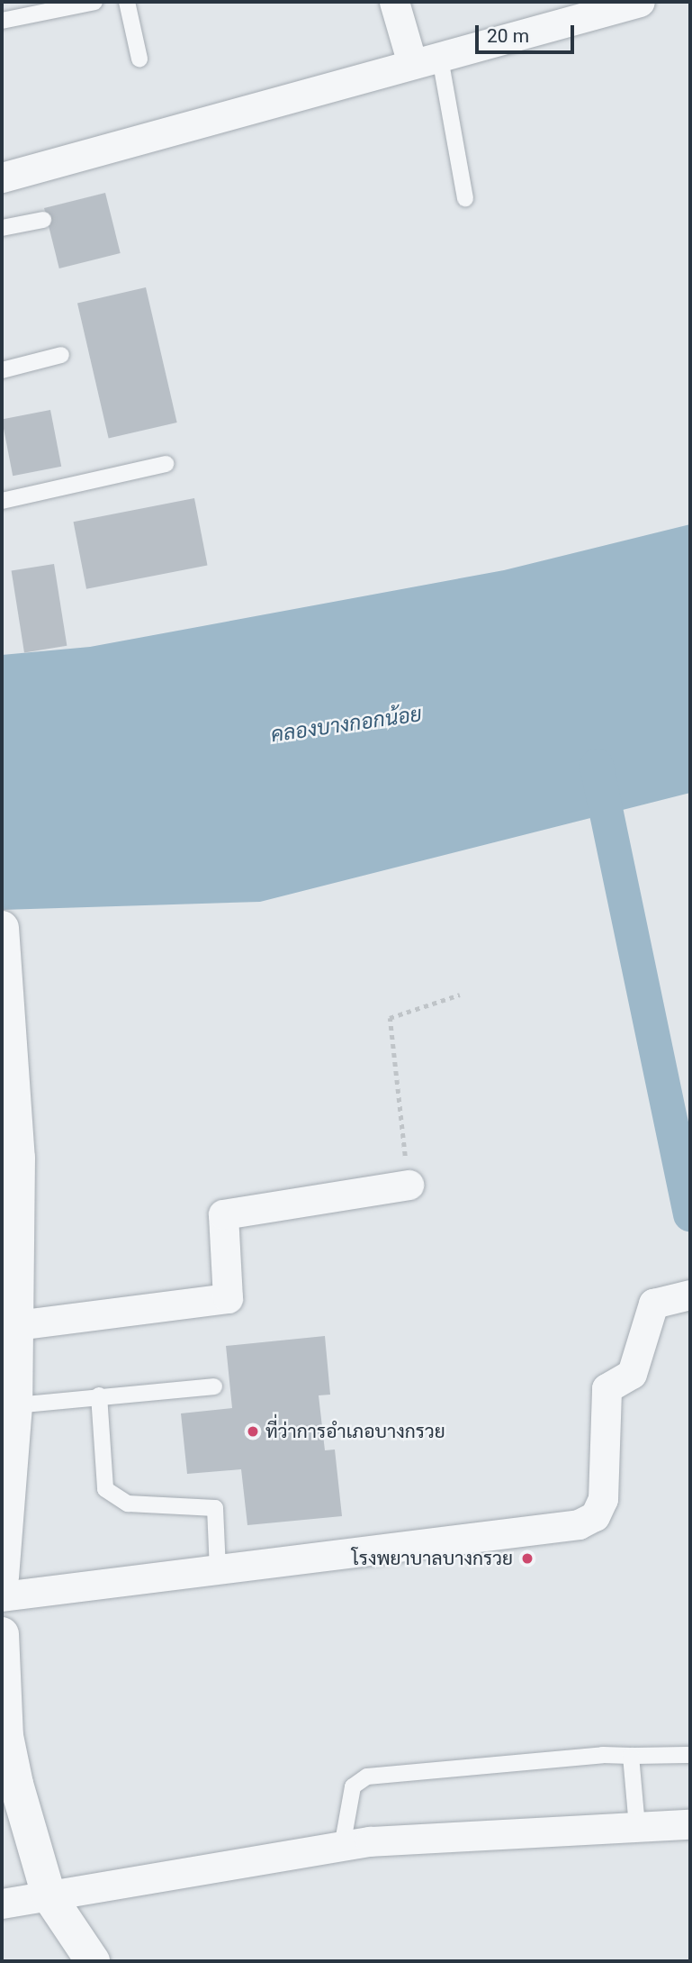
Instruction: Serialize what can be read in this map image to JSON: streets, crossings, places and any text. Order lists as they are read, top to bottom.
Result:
{
  "water": ["คลองบางกอกน้อย"],
  "places": ["ที่ว่าการอำเภอบางกรวย", "โรงพยาบาลบางกรวย"],
  "scale_bar": "20 m"
}
